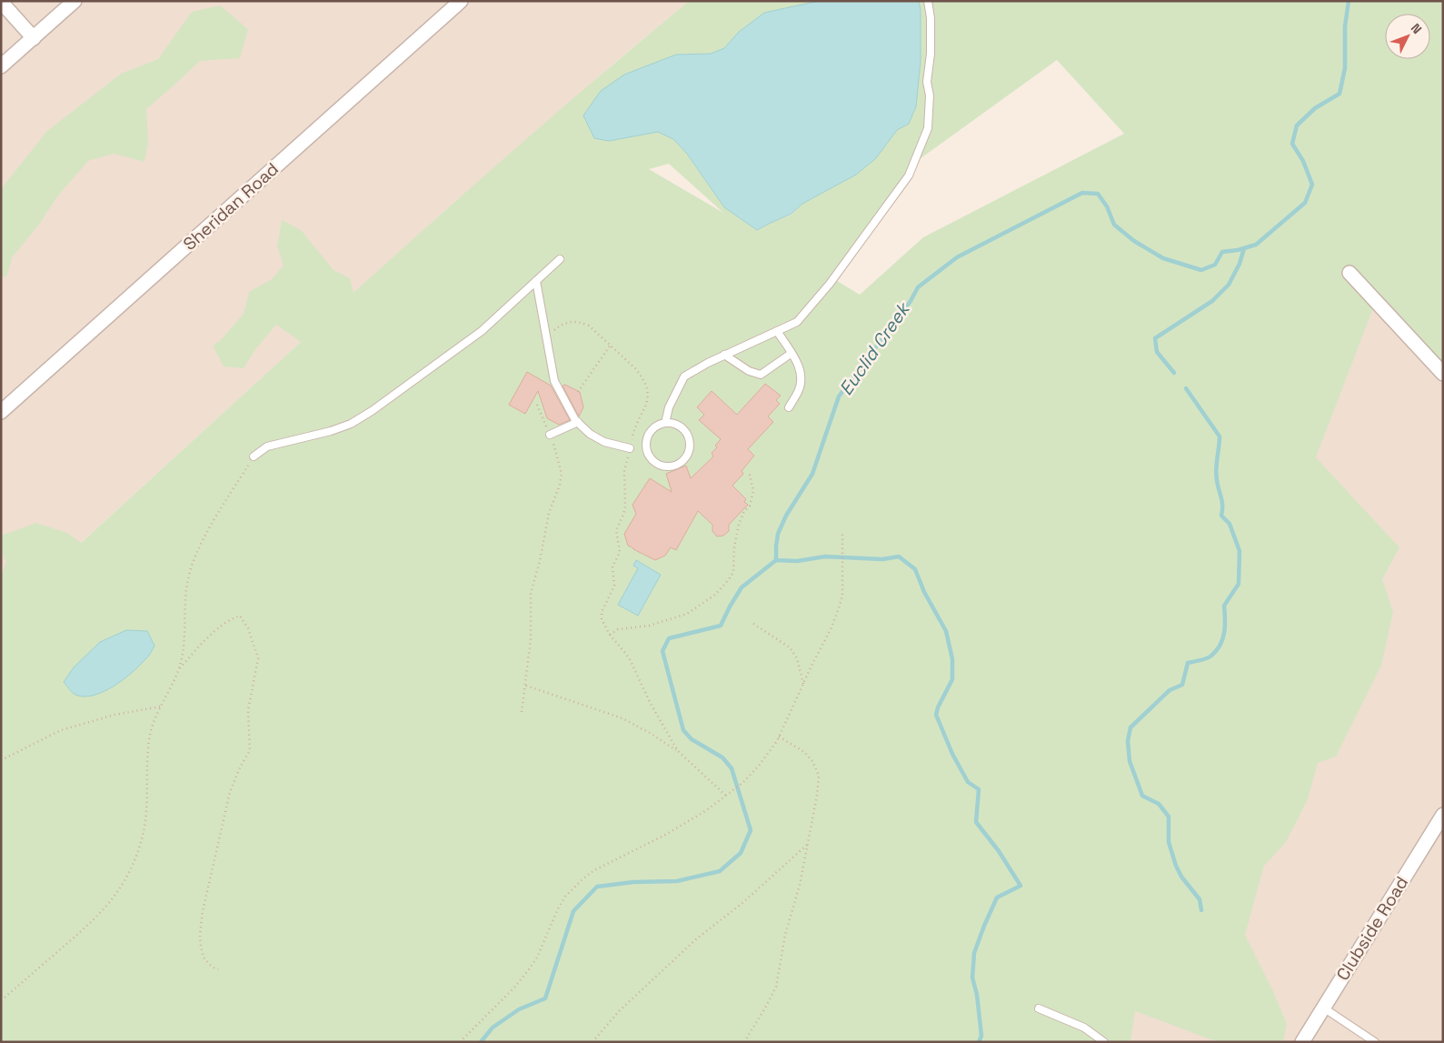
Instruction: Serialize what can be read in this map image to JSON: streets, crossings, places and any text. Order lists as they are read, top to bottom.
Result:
{
  "streets": {
    "street": ["Sheridan Road", "Clubside Road"]
  },
  "water": ["Euclid Creek"],
  "north": "top right"
}
